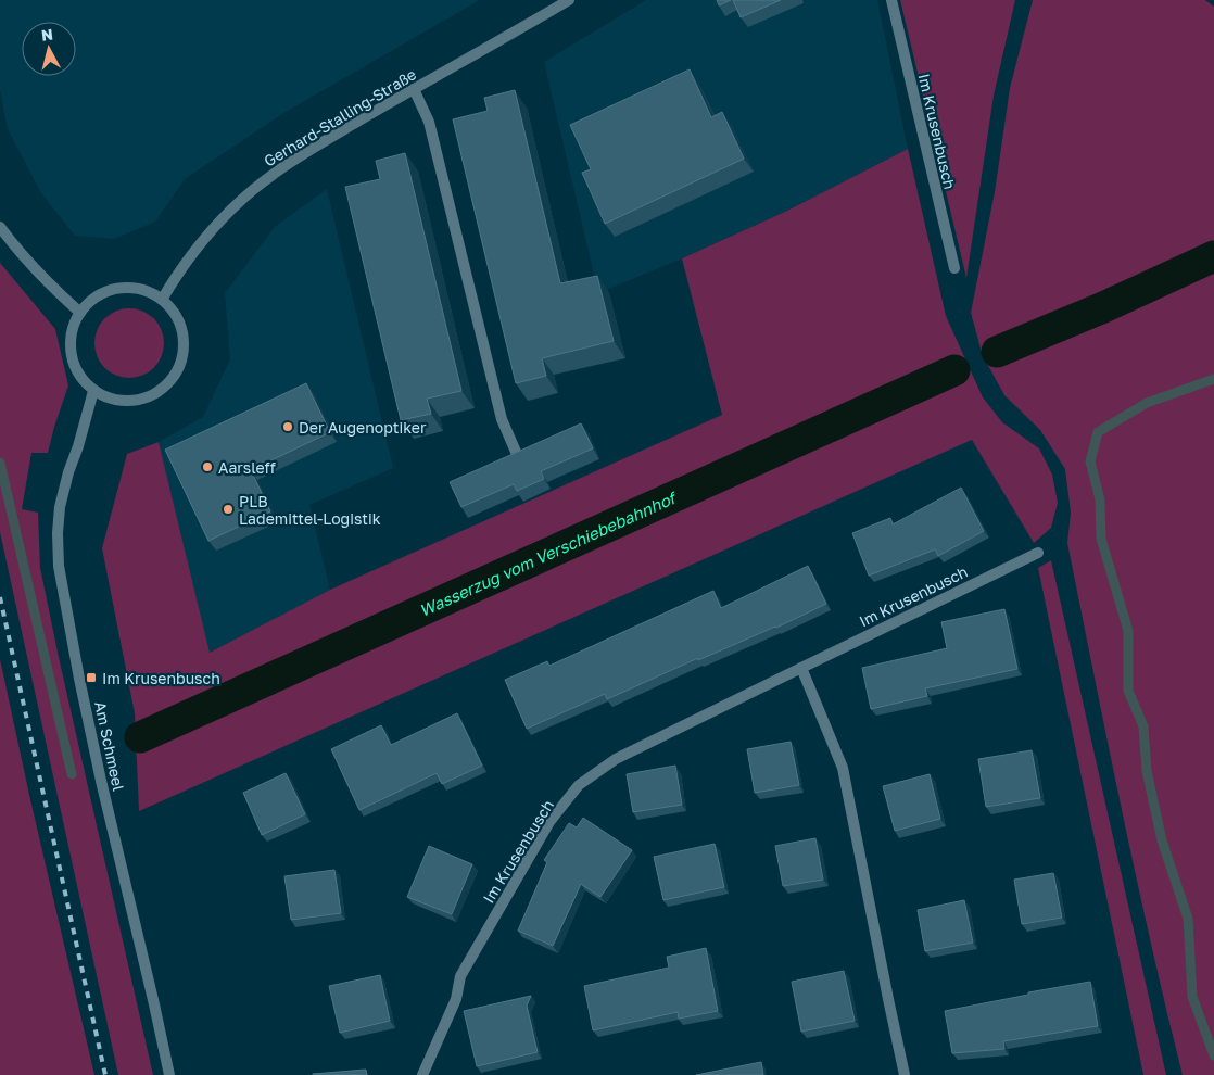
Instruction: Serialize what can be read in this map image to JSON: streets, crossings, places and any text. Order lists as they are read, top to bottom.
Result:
{
  "streets": {
    "street": ["Gerhard-Stalling-Straße", "Im Krusenbusch", "Am Schmeel"]
  },
  "crossings": [
    ["Gerhard-Stalling-Straße", "Am Schmeel"]
  ],
  "water": ["Wasserzug vom Verschiebebahnhof"],
  "places": {
    "other": ["Der Augenoptiker", "Aarsleff", "PLB Lademittel-Logistik"],
    "transit": ["Im Krusenbusch"]
  },
  "north": "top"
}
